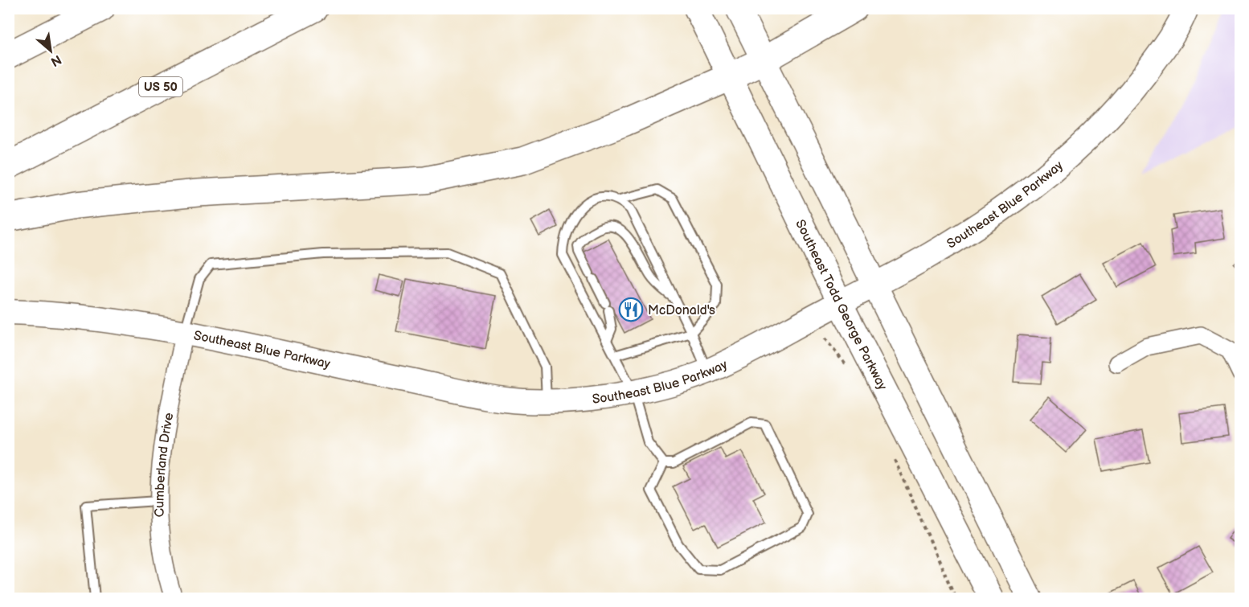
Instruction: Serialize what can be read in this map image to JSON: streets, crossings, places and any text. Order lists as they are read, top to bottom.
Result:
{
  "streets": {
    "highway": ["US 50"],
    "street": ["Southeast Blue Parkway", "Southeast Todd George Parkway", "Cumberland Drive"]
  },
  "crossings": [
    ["Southeast Blue Parkway", "Southeast Todd George Parkway"],
    ["Southeast Blue Parkway", "Cumberland Drive"]
  ],
  "places": {
    "restaurant": ["McDonald's"]
  },
  "north": "bottom right"
}
